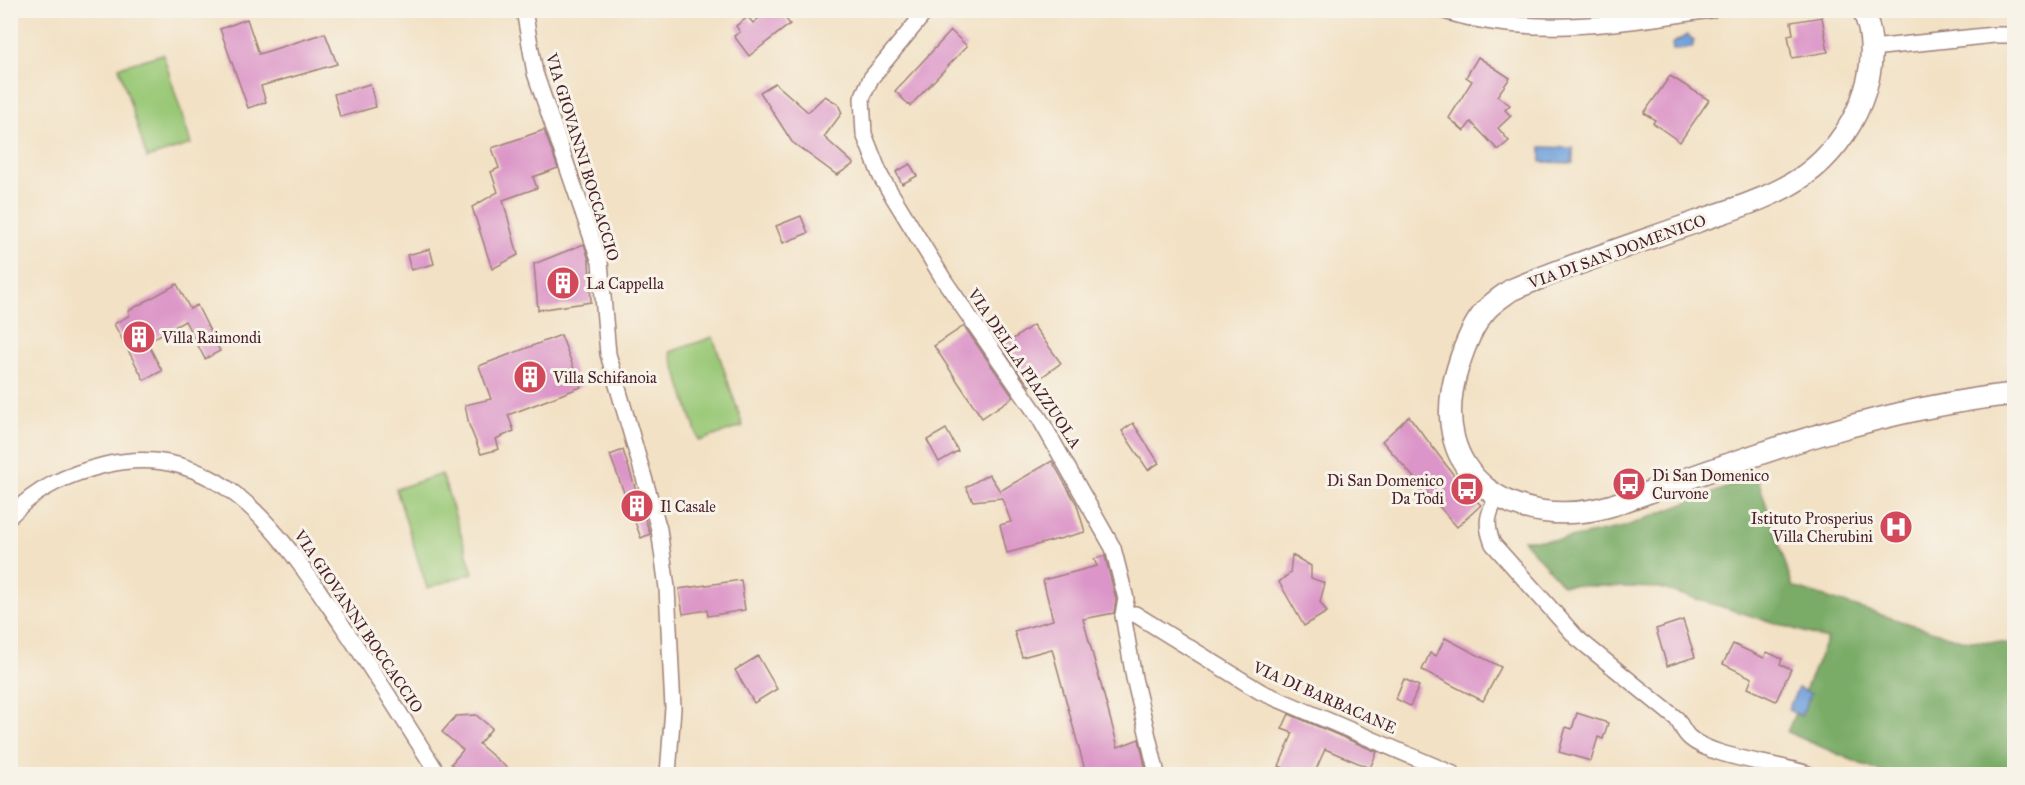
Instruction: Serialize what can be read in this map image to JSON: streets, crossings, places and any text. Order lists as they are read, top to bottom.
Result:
{
  "streets": {
    "main road": ["VIA DI SAN DOMENICO"],
    "street": ["VIA GIOVANNI BOCCACCIO", "VIA DELLA PIAZZUOLA", "VIA DI BARBACANE"]
  },
  "crossings": [
    ["VIA DELLA PIAZZUOLA", "VIA DI BARBACANE"]
  ],
  "places": {
    "building": [
      "La Cappella",
      "Villa Raimondi",
      "Villa Schifanoia",
      "Il Casale"
    ],
    "bus stop": ["Di San Domenico Curvone", "Di San Domenico Da Todi"],
    "hospital": ["Istituto Prosperius Villa Cherubini"]
  }
}
